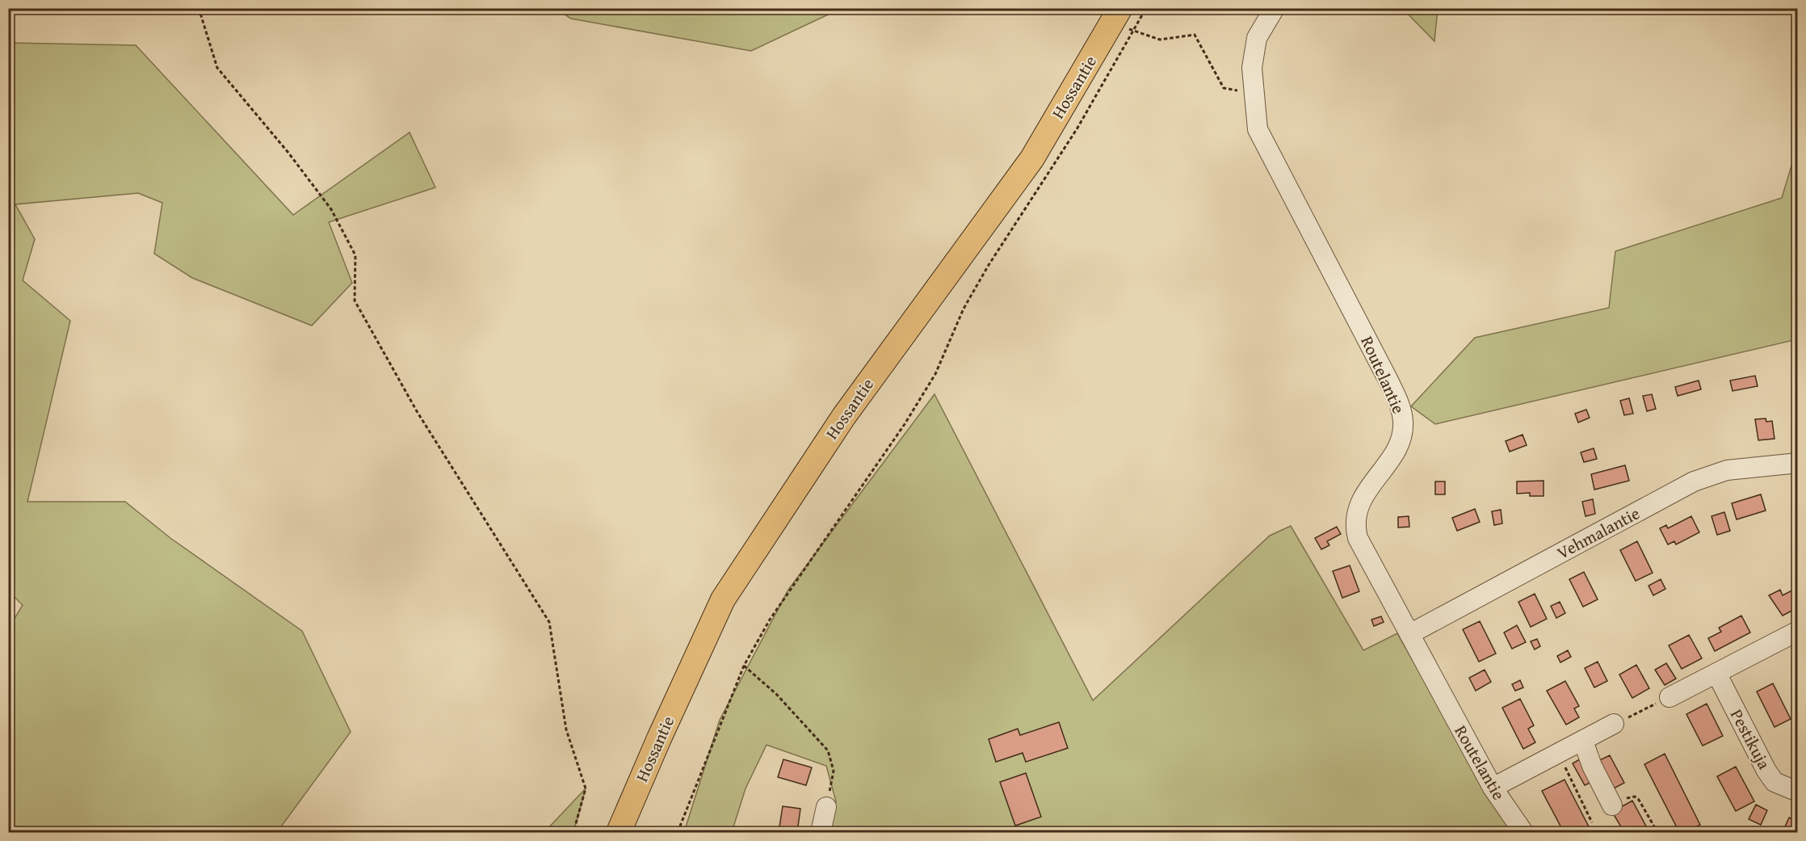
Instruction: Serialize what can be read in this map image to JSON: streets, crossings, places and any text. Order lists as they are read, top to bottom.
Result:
{
  "streets": {
    "main road": ["Hossantie"],
    "street": ["Routelantie", "Vehmalantie", "Pestikuja"]
  },
  "crossings": [
    ["Routelantie", "Vehmalantie"]
  ]
}
